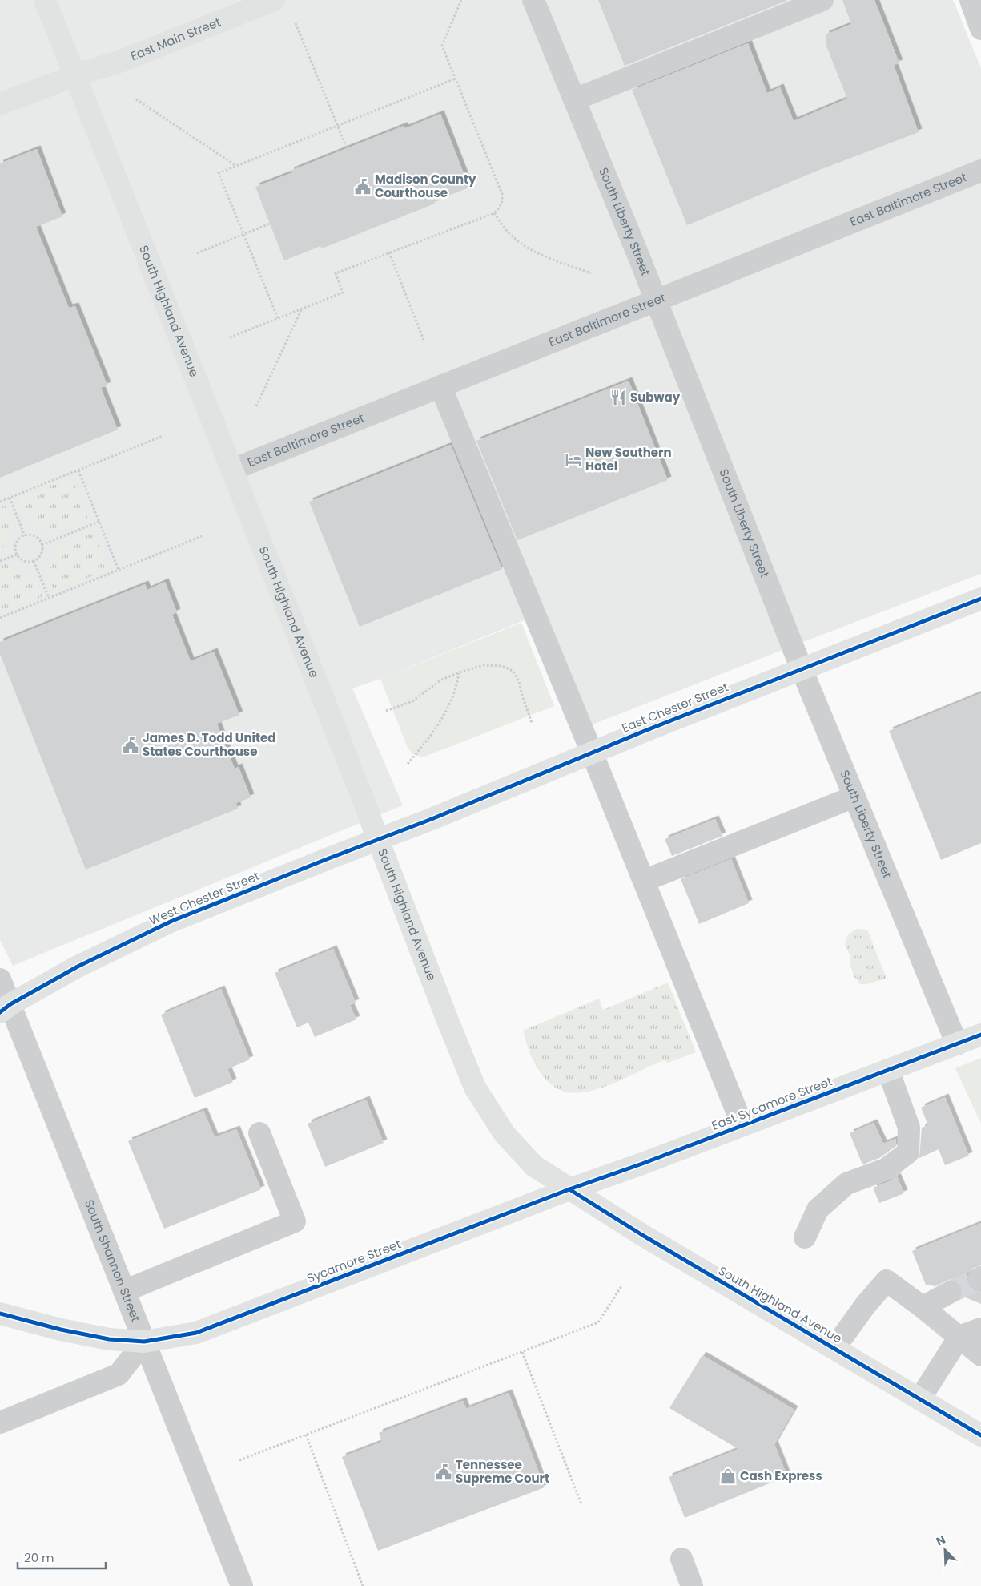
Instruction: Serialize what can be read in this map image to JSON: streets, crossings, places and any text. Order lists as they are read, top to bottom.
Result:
{
  "streets": {
    "main road": [
      "East Main Street",
      "South Highland Avenue",
      "East Chester Street",
      "West Chester Street",
      "East Sycamore Street",
      "Sycamore Street"
    ],
    "street": ["East Baltimore Street", "South Liberty Street", "South Shannon Street"]
  },
  "crossings": [
    ["East Main Street", "South Highland Avenue"],
    ["East Baltimore Street", "South Liberty Street"],
    ["East Baltimore Street", "South Highland Avenue"],
    ["South Liberty Street", "East Chester Street"],
    ["South Liberty Street", "East Sycamore Street"],
    ["South Highland Avenue", "East Chester Street"],
    ["South Highland Avenue", "West Chester Street"],
    ["South Highland Avenue", "East Sycamore Street"],
    ["South Highland Avenue", "Sycamore Street"],
    ["East Chester Street", "West Chester Street"],
    ["West Chester Street", "South Shannon Street"],
    ["East Sycamore Street", "Sycamore Street"],
    ["South Shannon Street", "Sycamore Street"]
  ],
  "places": {
    "public building": ["Madison County Courthouse", "James D. Todd United States Courthouse", "Tennessee Supreme Court"],
    "restaurant": ["Subway"],
    "hotel": ["New Southern Hotel"],
    "shop": ["Cash Express"]
  },
  "scale_bar": "20 m",
  "north": "top left"
}
